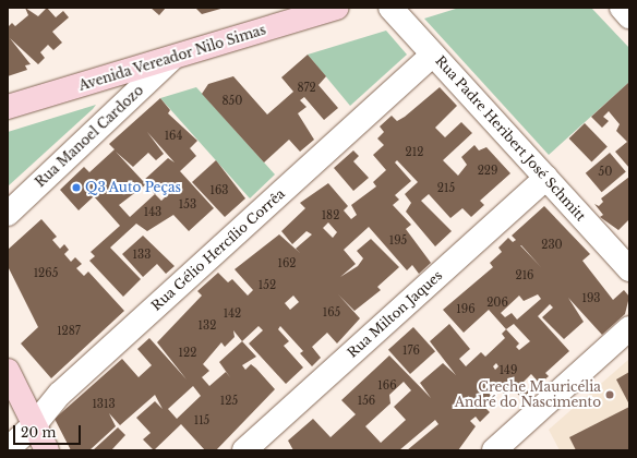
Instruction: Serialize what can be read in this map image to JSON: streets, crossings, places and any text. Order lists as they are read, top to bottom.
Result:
{
  "streets": {
    "main road": ["Avenida Vereador Nilo Simas"],
    "street": [
      "Rua Manoel Cardozo",
      "Rua Padre Heribert José Schmitt",
      "Rua Gélio Hercílio Corrêa",
      "Rua Milton Jaques"
    ]
  },
  "crossings": [
    ["Avenida Vereador Nilo Simas", "Rua Manoel Cardozo"],
    ["Rua Padre Heribert José Schmitt", "Rua Gélio Hercílio Corrêa"],
    ["Rua Padre Heribert José Schmitt", "Rua Milton Jaques"]
  ],
  "places": ["Q3 Auto Peças", "Creche Mauricélia André do Nascimento"],
  "house_numbers": [
    "872",
    "850",
    "164",
    "212",
    "229",
    "50",
    "215",
    "163",
    "153",
    "143",
    "182",
    "195",
    "230",
    "133",
    "162",
    "1265",
    "216",
    "152",
    "193",
    "206",
    "196",
    "165",
    "142",
    "132",
    "1287",
    "176",
    "122",
    "149",
    "166",
    "125",
    "156",
    "1313",
    "115"
  ],
  "scale_bar": "20 m"
}
